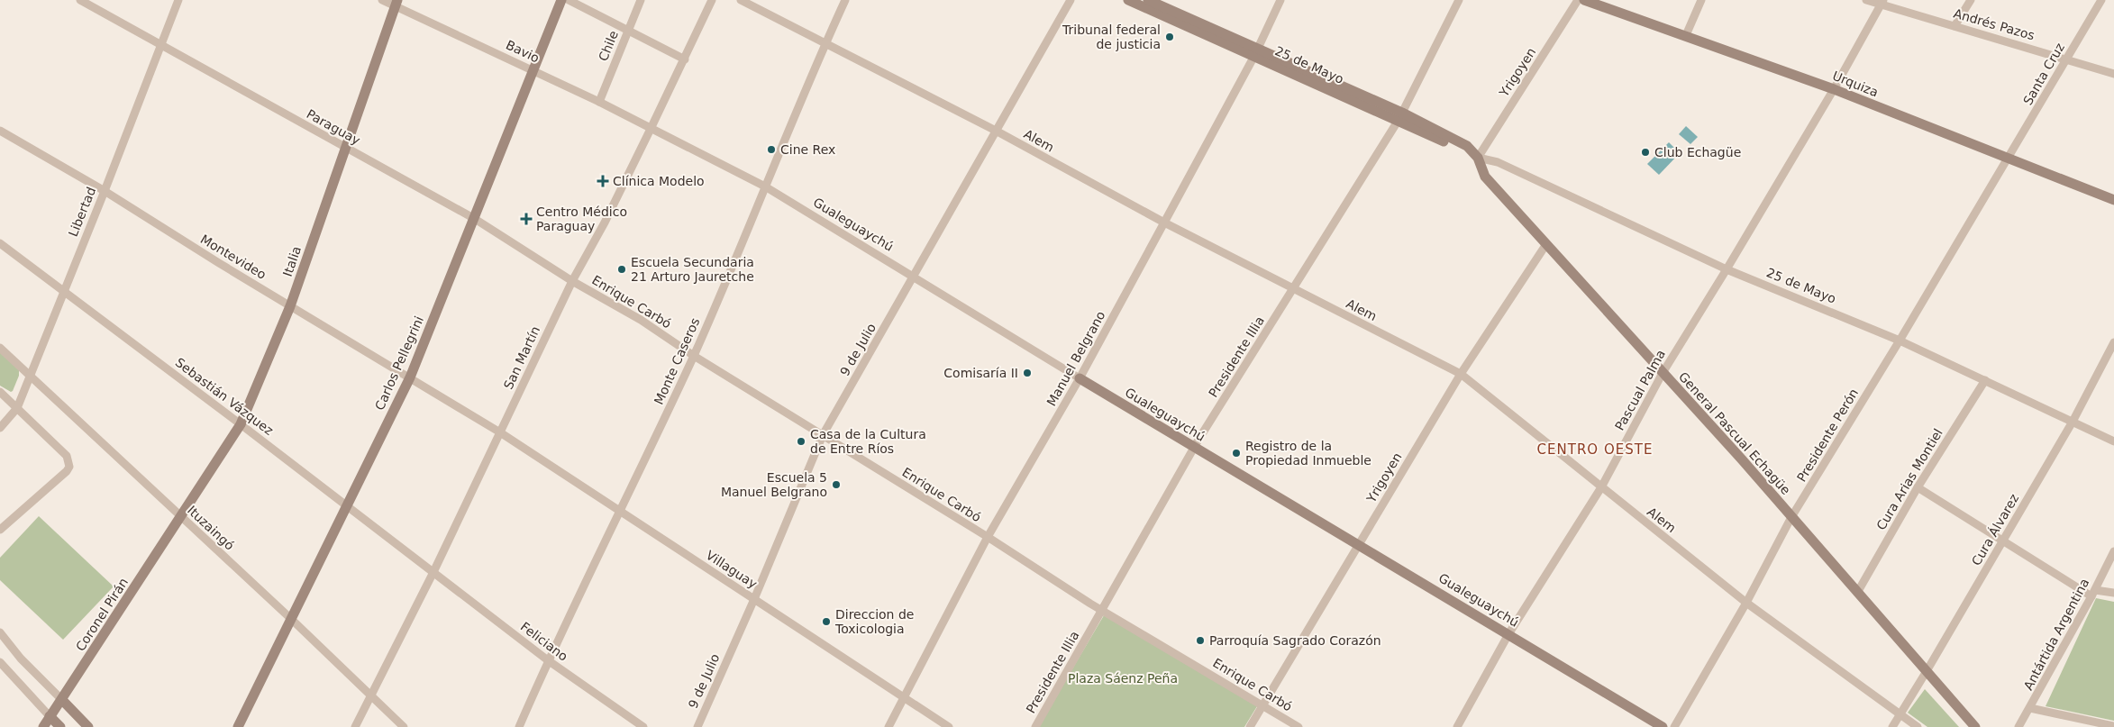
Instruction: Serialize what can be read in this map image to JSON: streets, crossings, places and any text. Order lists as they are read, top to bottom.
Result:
{
  "streets": {
    "street": [
      "Andrés Pazos",
      "Chile",
      "Bavio",
      "25 de Mayo",
      "Yrigoyen",
      "Santa Cruz",
      "Urquiza",
      "Paraguay",
      "Alem",
      "Libertad",
      "Gualeguaychú",
      "Montevideo",
      "Italia",
      "Enrique Carbó",
      "9 de Julio",
      "Presidente Illia",
      "San Martín",
      "Manuel Belgrano",
      "Monte Caseros",
      "Carlos Pellegrini",
      "Pascual Palma",
      "Sebastián Vázquez",
      "General Pascual Echagüe",
      "Presidente Perón",
      "Cura Arias Montiel",
      "Ituzaingó",
      "Cura Álvarez",
      "Villaguay",
      "Coronel Pirán",
      "Antártida Argentina",
      "Feliciano"
    ]
  },
  "crossings": [
    ["Andrés Pazos", "Santa Cruz"],
    ["Andrés Pazos", "Pascual Palma"],
    ["Chile", "Bavio"],
    ["Bavio", "Gualeguaychú"],
    ["Bavio", "Italia"],
    ["Bavio", "San Martín"],
    ["Bavio", "Carlos Pellegrini"],
    ["25 de Mayo", "Yrigoyen"],
    ["25 de Mayo", "Presidente Illia"],
    ["25 de Mayo", "Manuel Belgrano"],
    ["25 de Mayo", "Pascual Palma"],
    ["25 de Mayo", "General Pascual Echagüe"],
    ["25 de Mayo", "Presidente Perón"],
    ["25 de Mayo", "Cura Arias Montiel"],
    ["25 de Mayo", "Cura Álvarez"],
    ["Yrigoyen", "Alem"],
    ["Yrigoyen", "Gualeguaychú"],
    ["Yrigoyen", "Enrique Carbó"],
    ["Yrigoyen", "General Pascual Echagüe"],
    ["Santa Cruz", "Urquiza"],
    ["Santa Cruz", "Presidente Perón"],
    ["Urquiza", "Pascual Palma"],
    ["Urquiza", "Presidente Perón"],
    ["Paraguay", "Libertad"],
    ["Paraguay", "Italia"],
    ["Paraguay", "Enrique Carbó"],
    ["Paraguay", "San Martín"],
    ["Paraguay", "Carlos Pellegrini"],
    ["Alem", "9 de Julio"],
    ["Alem", "Presidente Illia"],
    ["Alem", "Manuel Belgrano"],
    ["Alem", "Monte Caseros"],
    ["Alem", "Pascual Palma"],
    ["Alem", "Presidente Perón"],
    ["Alem", "Cura Álvarez"],
    ["Libertad", "Montevideo"],
    ["Libertad", "Sebastián Vázquez"],
    ["Libertad", "Ituzaingó"],
    ["Gualeguaychú", "9 de Julio"],
    ["Gualeguaychú", "Presidente Illia"],
    ["Gualeguaychú", "San Martín"],
    ["Gualeguaychú", "Manuel Belgrano"],
    ["Gualeguaychú", "Monte Caseros"],
    ["Gualeguaychú", "Pascual Palma"],
    ["Montevideo", "Italia"],
    ["Montevideo", "San Martín"],
    ["Montevideo", "Carlos Pellegrini"],
    ["Montevideo", "Villaguay"],
    ["Italia", "Sebastián Vázquez"],
    ["Italia", "Ituzaingó"],
    ["Italia", "Coronel Pirán"],
    ["Enrique Carbó", "9 de Julio"],
    ["Enrique Carbó", "Presidente Illia"],
    ["Enrique Carbó", "San Martín"],
    ["Enrique Carbó", "Manuel Belgrano"],
    ["Enrique Carbó", "Monte Caseros"],
    ["9 de Julio", "Villaguay"],
    ["San Martín", "Sebastián Vázquez"],
    ["San Martín", "Ituzaingó"],
    ["San Martín", "Villaguay"],
    ["San Martín", "Feliciano"],
    ["Manuel Belgrano", "Villaguay"],
    ["Monte Caseros", "Villaguay"],
    ["Monte Caseros", "Feliciano"],
    ["Carlos Pellegrini", "Sebastián Vázquez"],
    ["Carlos Pellegrini", "Ituzaingó"],
    ["Pascual Palma", "General Pascual Echagüe"],
    ["Sebastián Vázquez", "Feliciano"],
    ["General Pascual Echagüe", "Presidente Perón"],
    ["General Pascual Echagüe", "Cura Arias Montiel"],
    ["General Pascual Echagüe", "Cura Álvarez"],
    ["Ituzaingó", "Coronel Pirán"]
  ],
  "districts": ["CENTRO OESTE"],
  "parks": ["Plaza Sáenz Peña"],
  "places": {
    "other": [
      "Tribunal federal de justicia",
      "Cine Rex",
      "Club Echagüe",
      "Escuela Secundaria 21 Arturo Jauretche",
      "Comisaría II",
      "Casa de la Cultura de Entre Ríos",
      "Registro de la Propiedad Inmueble",
      "Escuela 5 Manuel Belgrano",
      "Direccion de Toxicologia",
      "Parroquía Sagrado Corazón"
    ],
    "health": ["Clínica Modelo", "Centro Médico Paraguay"]
  }
}
